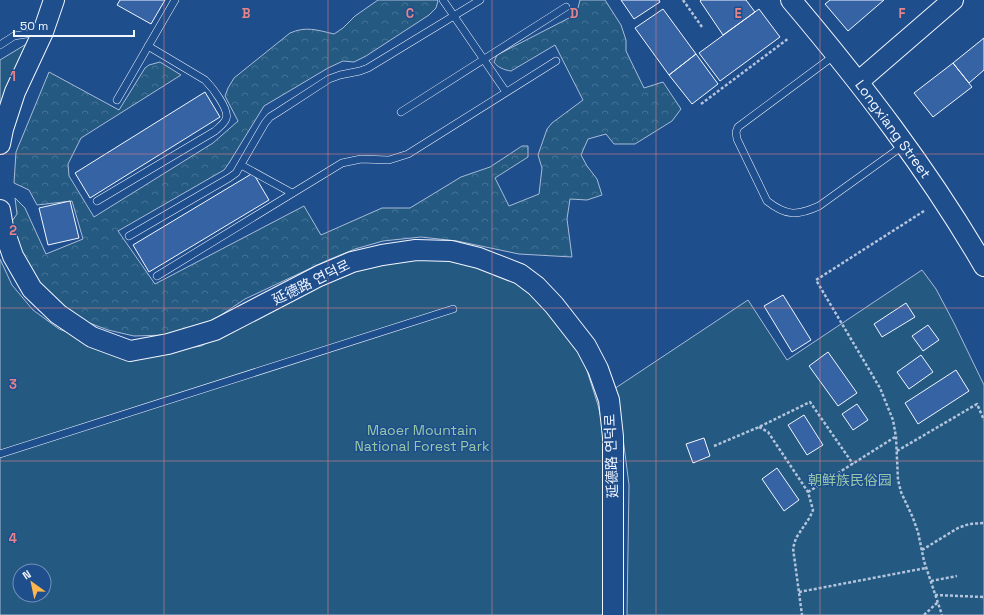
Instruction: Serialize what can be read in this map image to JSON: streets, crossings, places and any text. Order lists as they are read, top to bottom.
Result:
{
  "streets": {
    "main road": ["Longxiang Street", "延德路 연덕로"]
  },
  "parks": ["Maoer Mountain National Forest Park", "朝鲜族民俗园"],
  "scale_bar": "50 m",
  "north": "top left",
  "grid": {
    "columns": [
      "B",
      "C",
      "D",
      "E",
      "F"
    ],
    "rows": [
      "1",
      "2",
      "3",
      "4"
    ]
  }
}
